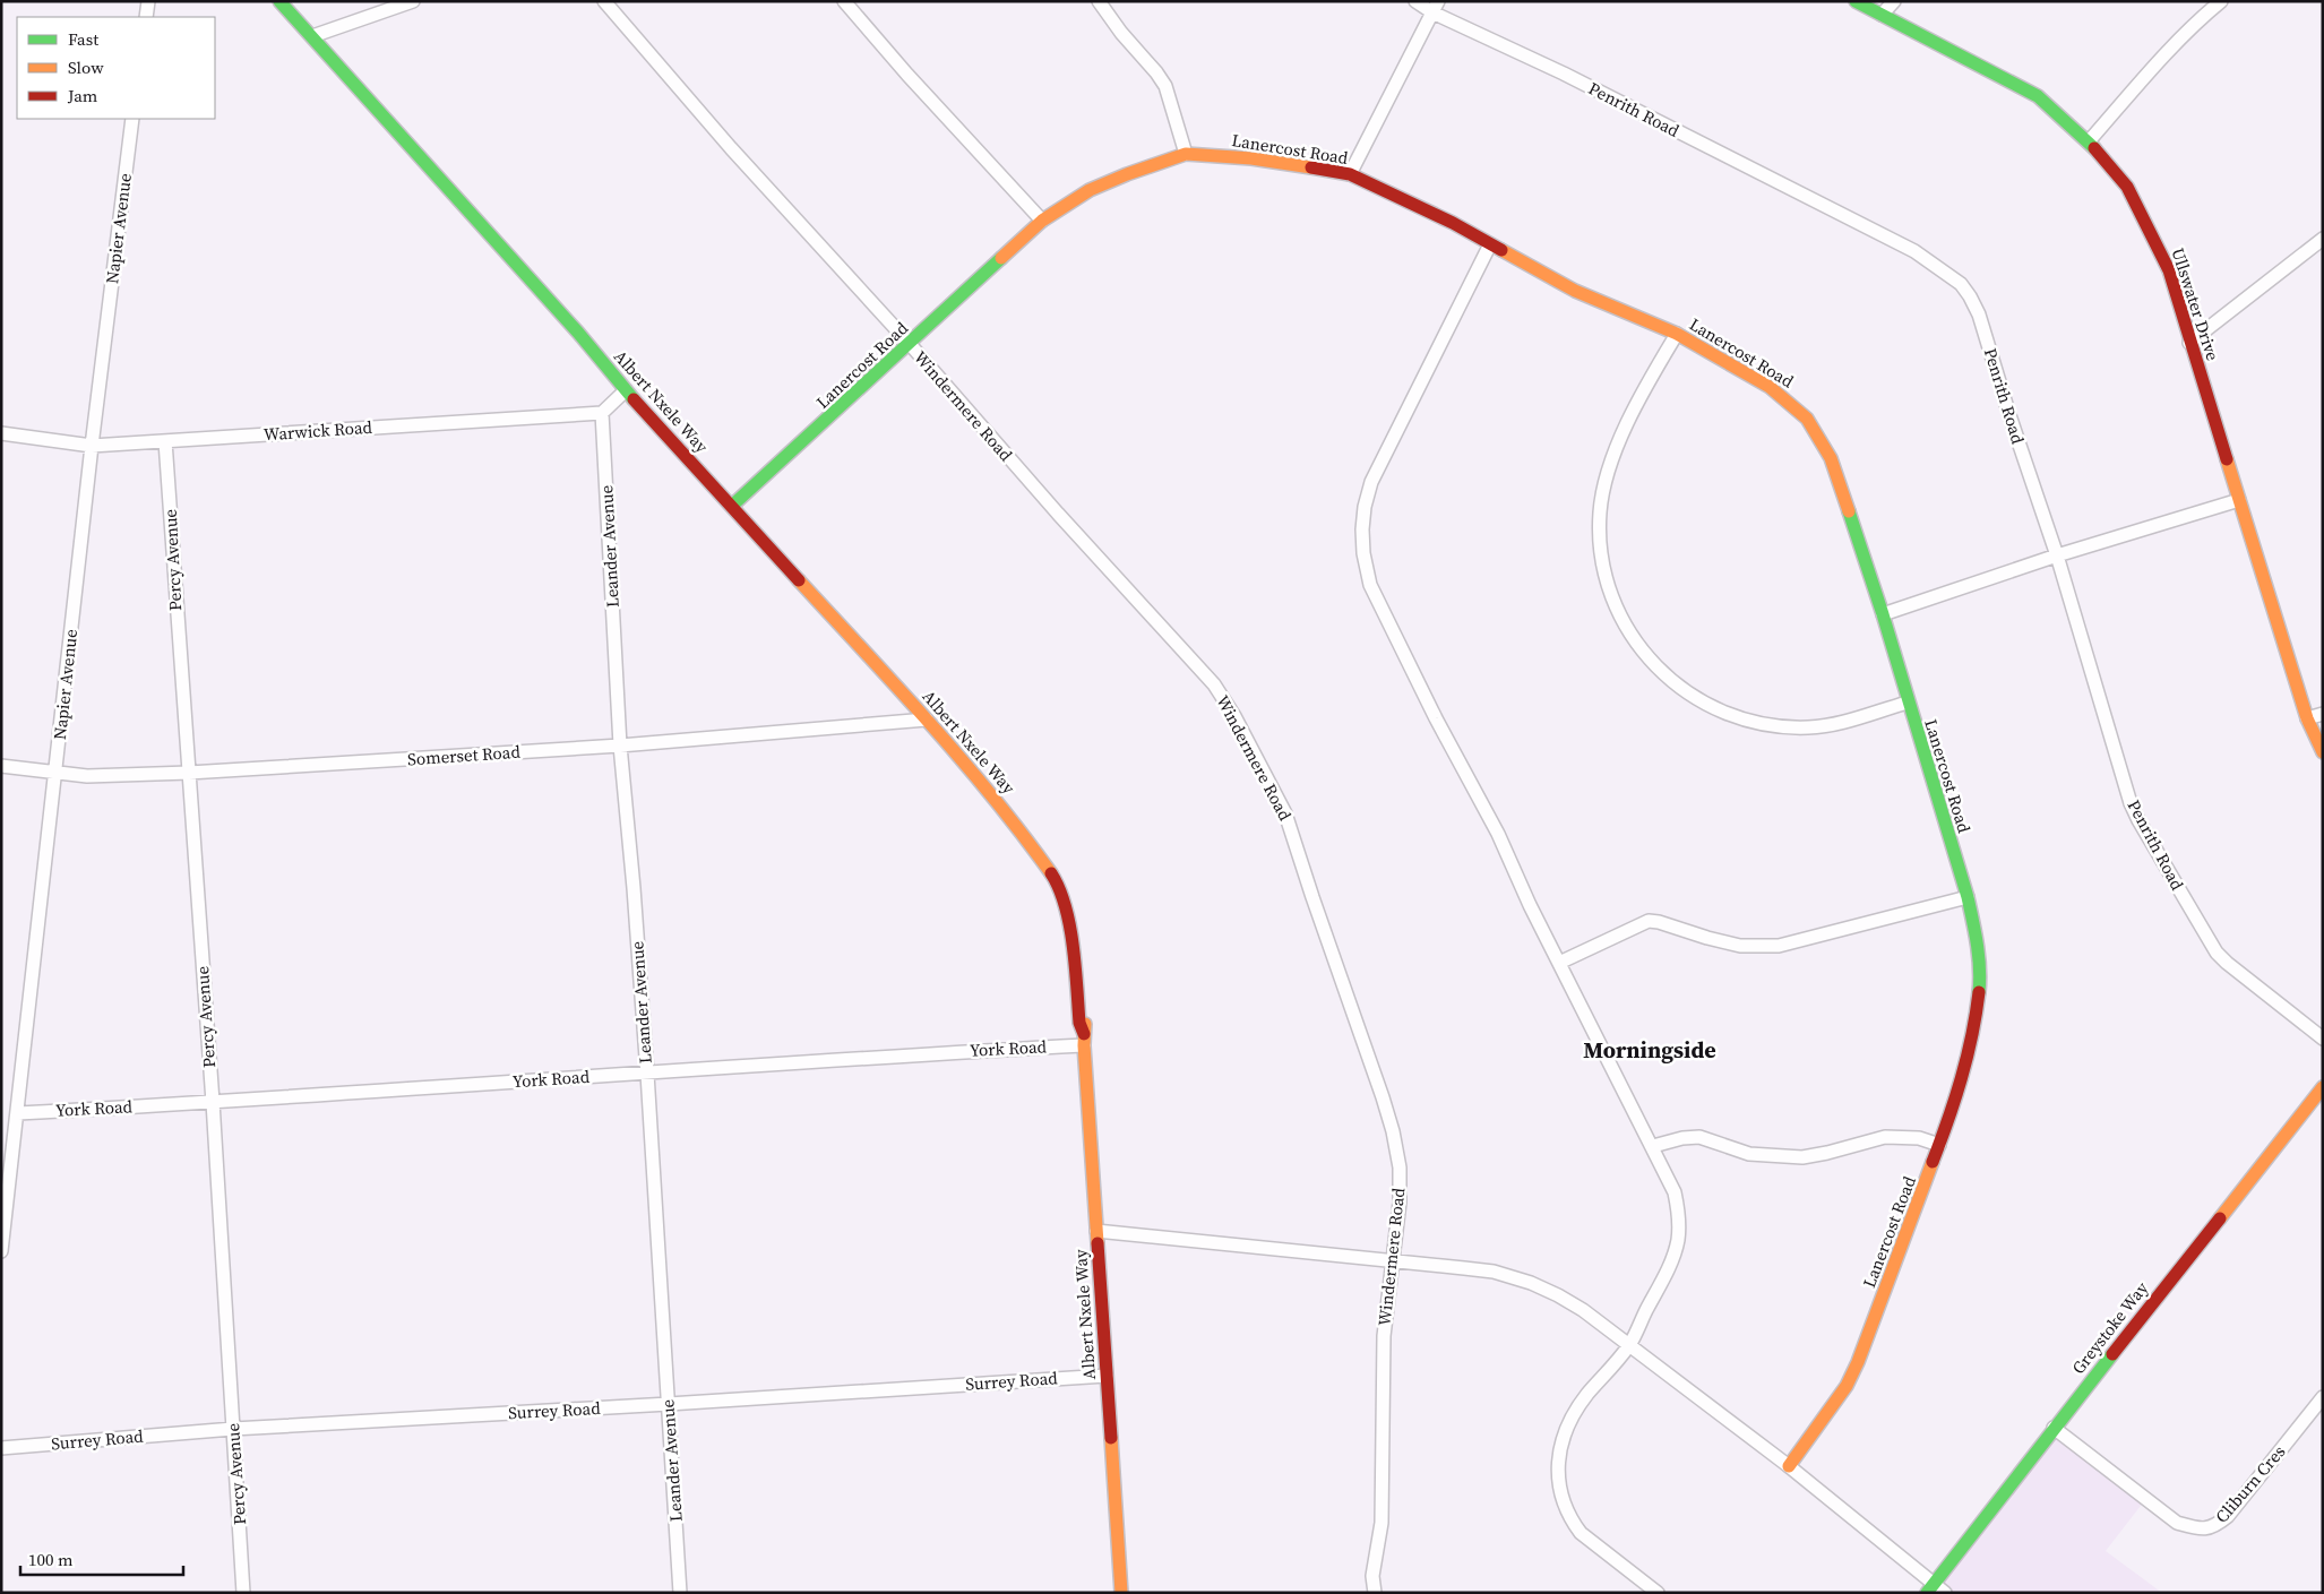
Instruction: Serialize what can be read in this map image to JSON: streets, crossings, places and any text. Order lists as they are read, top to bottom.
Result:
{
  "streets": {
    "street": [
      "Penrith Road",
      "Lanercost Road",
      "Napier Avenue",
      "Ullswater Drive",
      "Albert Nxele Way",
      "Windermere Road",
      "Warwick Road",
      "Leander Avenue",
      "Percy Avenue",
      "Somerset Road",
      "York Road",
      "Greystoke Way",
      "Surrey Road",
      "Cliburn Cres"
    ]
  },
  "crossings": [
    ["Lanercost Road", "Albert Nxele Way"],
    ["Lanercost Road", "Windermere Road"],
    ["Napier Avenue", "Warwick Road"],
    ["Napier Avenue", "Somerset Road"],
    ["Napier Avenue", "York Road"],
    ["Albert Nxele Way", "Somerset Road"],
    ["Albert Nxele Way", "York Road"],
    ["Albert Nxele Way", "Surrey Road"],
    ["Warwick Road", "Leander Avenue"],
    ["Warwick Road", "Percy Avenue"],
    ["Leander Avenue", "Somerset Road"],
    ["Leander Avenue", "York Road"],
    ["Leander Avenue", "Surrey Road"],
    ["Percy Avenue", "Somerset Road"],
    ["Percy Avenue", "York Road"],
    ["Percy Avenue", "Surrey Road"],
    ["Greystoke Way", "Cliburn Cres"]
  ],
  "districts": ["Morningside"],
  "legend": ["Fast", "Slow", "Jam"],
  "scale_bar": "100 m"
}
